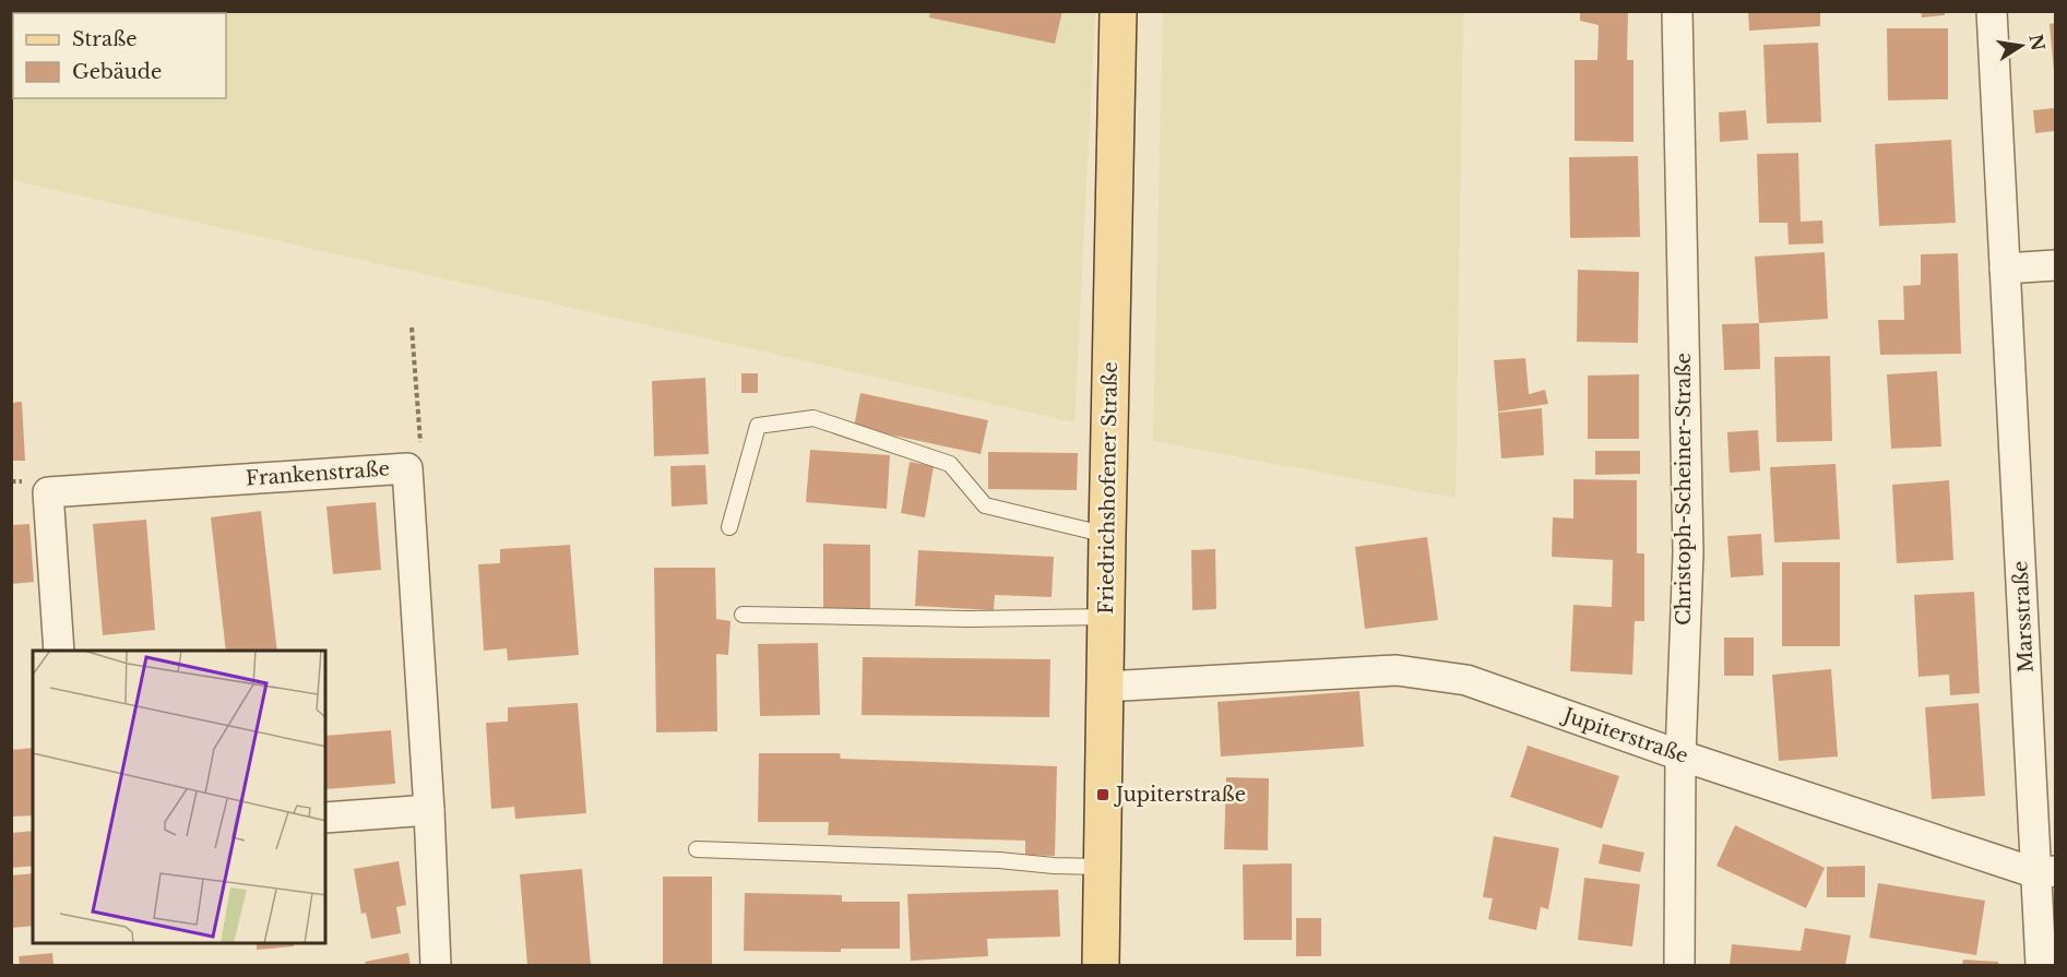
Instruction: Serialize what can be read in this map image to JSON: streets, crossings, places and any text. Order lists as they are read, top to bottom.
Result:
{
  "streets": {
    "main road": ["Friedrichshofener Straße"],
    "street": [
      "Frankenstraße",
      "Christoph-Scheiner-Straße",
      "Marsstraße",
      "Jupiterstraße"
    ]
  },
  "crossings": [
    ["Friedrichshofener Straße", "Jupiterstraße"],
    ["Christoph-Scheiner-Straße", "Jupiterstraße"],
    ["Marsstraße", "Jupiterstraße"]
  ],
  "places": {
    "transit": ["Jupiterstraße"]
  },
  "legend": ["Straße", "Gebäude"],
  "north": "right"
}
